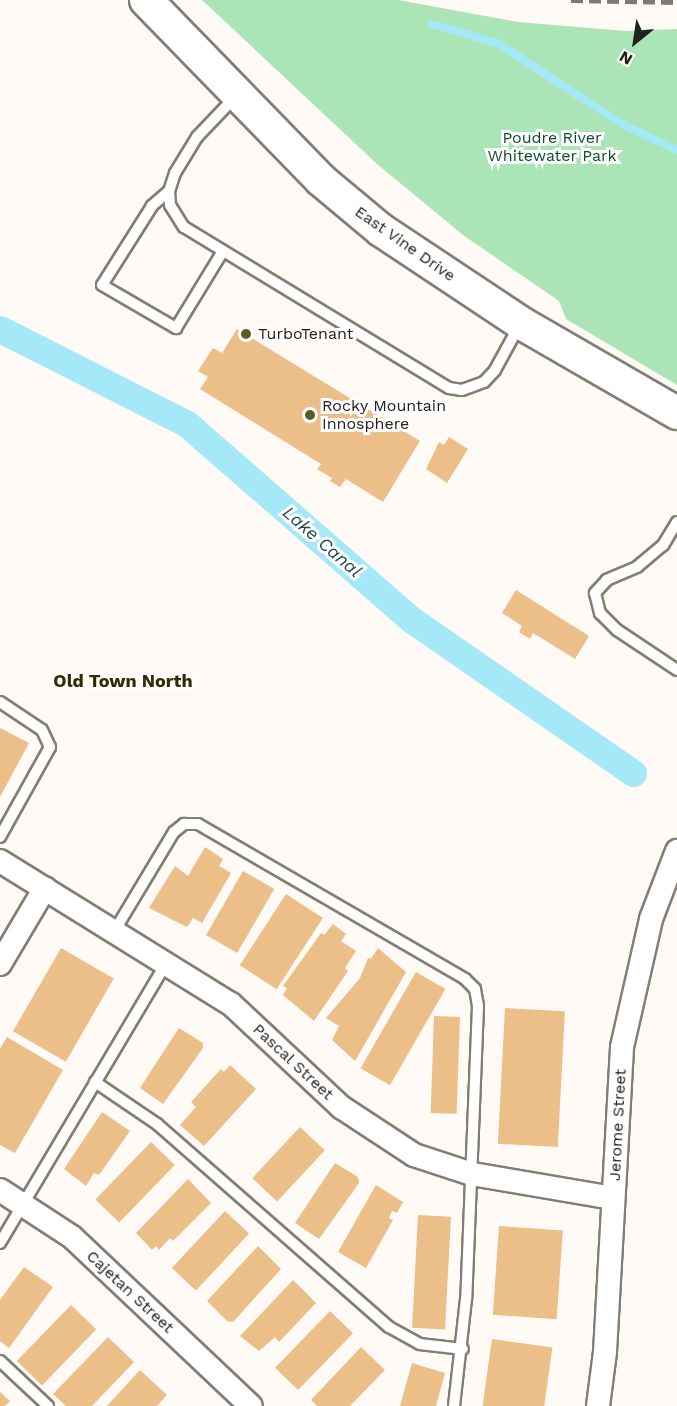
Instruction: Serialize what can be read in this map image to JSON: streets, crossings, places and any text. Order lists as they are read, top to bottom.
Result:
{
  "streets": {
    "main road": ["East Vine Drive"],
    "street": ["Pascal Street", "Jerome Street", "Cajetan Street"]
  },
  "crossings": [
    ["Pascal Street", "Jerome Street"]
  ],
  "districts": ["Old Town North"],
  "water": ["Lake Canal"],
  "parks": ["Poudre River Whitewater Park"],
  "places": ["TurboTenant", "Rocky Mountain Innosphere"],
  "north": "bottom left"
}
